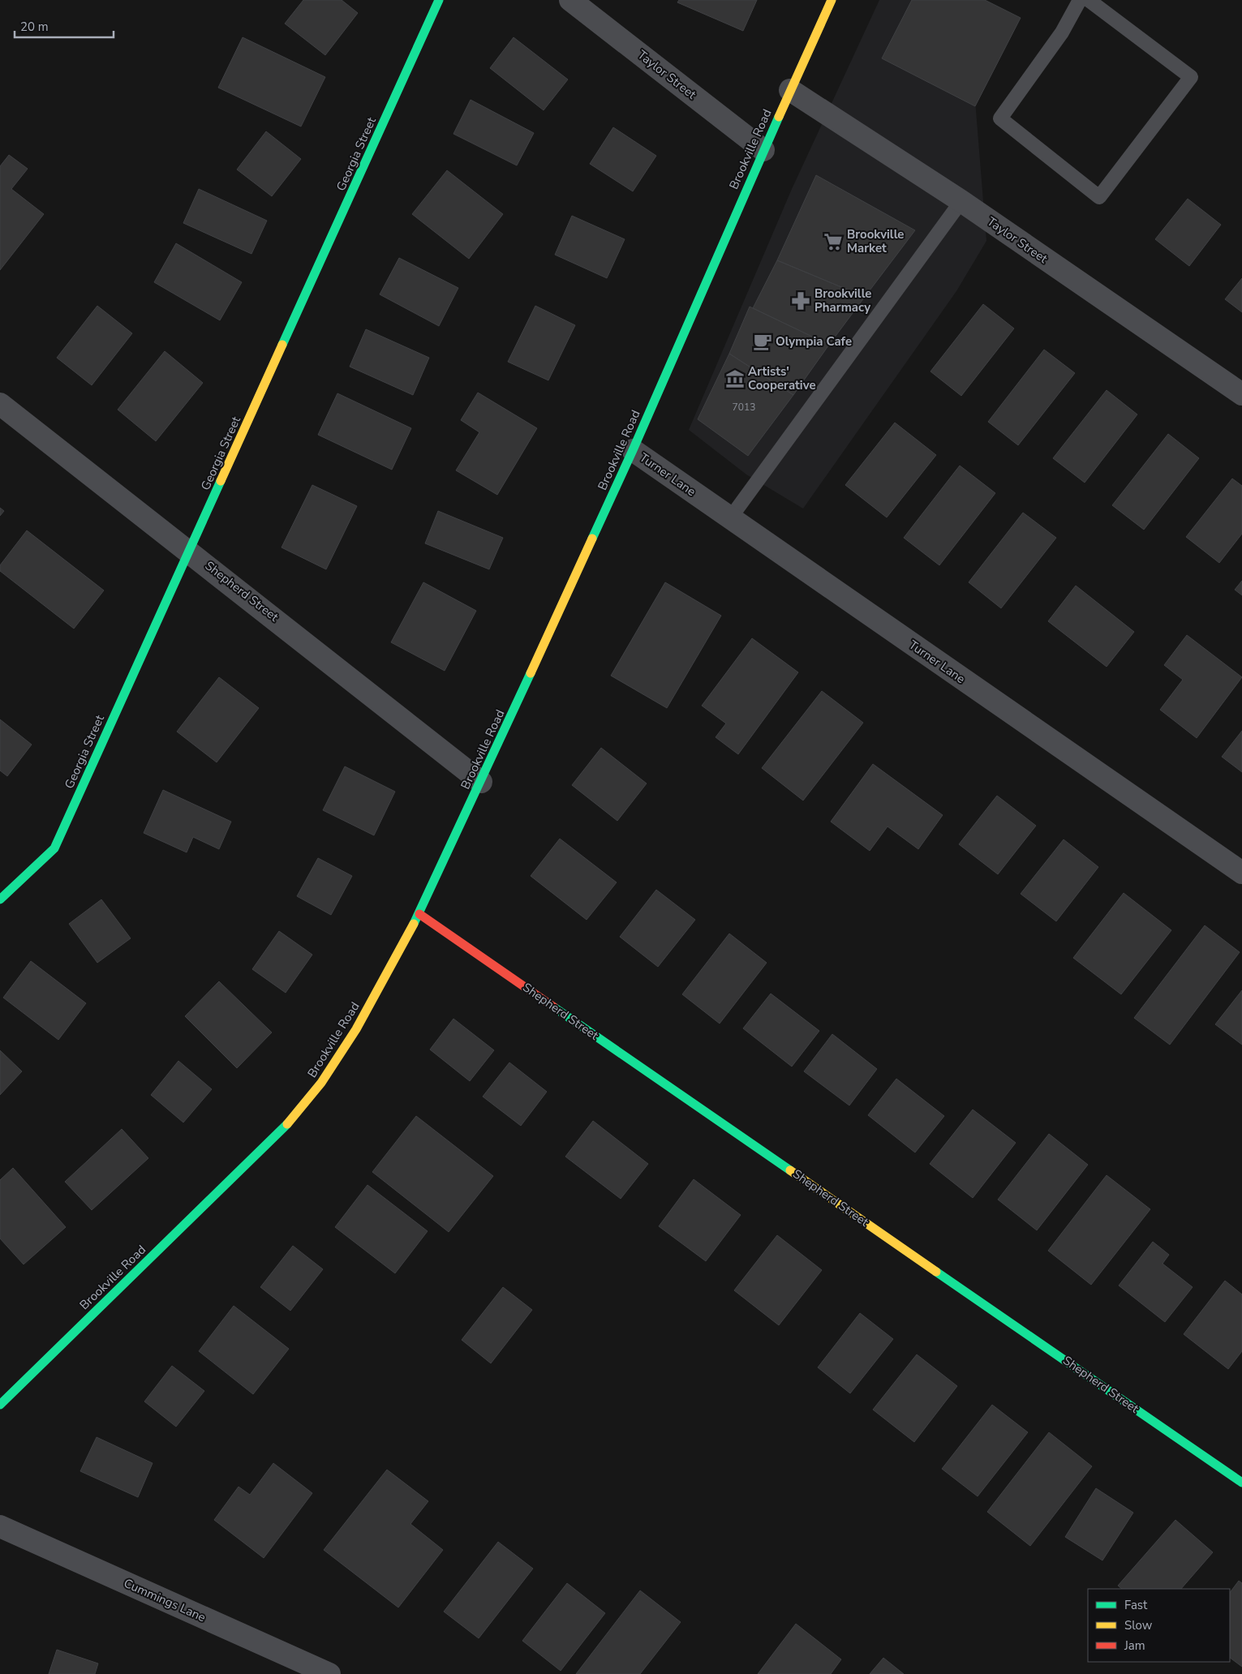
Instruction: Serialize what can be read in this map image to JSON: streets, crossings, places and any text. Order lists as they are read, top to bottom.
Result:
{
  "streets": {
    "street": [
      "Taylor Street",
      "Brookville Road",
      "Georgia Street",
      "Turner Lane",
      "Shepherd Street",
      "Cummings Lane"
    ]
  },
  "crossings": [
    ["Taylor Street", "Brookville Road"],
    ["Brookville Road", "Turner Lane"],
    ["Brookville Road", "Shepherd Street"],
    ["Georgia Street", "Shepherd Street"]
  ],
  "places": {
    "supermarket": ["Brookville Market"],
    "pharmacy": ["Brookville Pharmacy"],
    "cafe": ["Olympia Cafe"],
    "museum": ["Artists' Cooperative"]
  },
  "house_numbers": ["7013"],
  "legend": ["Fast", "Slow", "Jam"],
  "scale_bar": "20 m"
}
